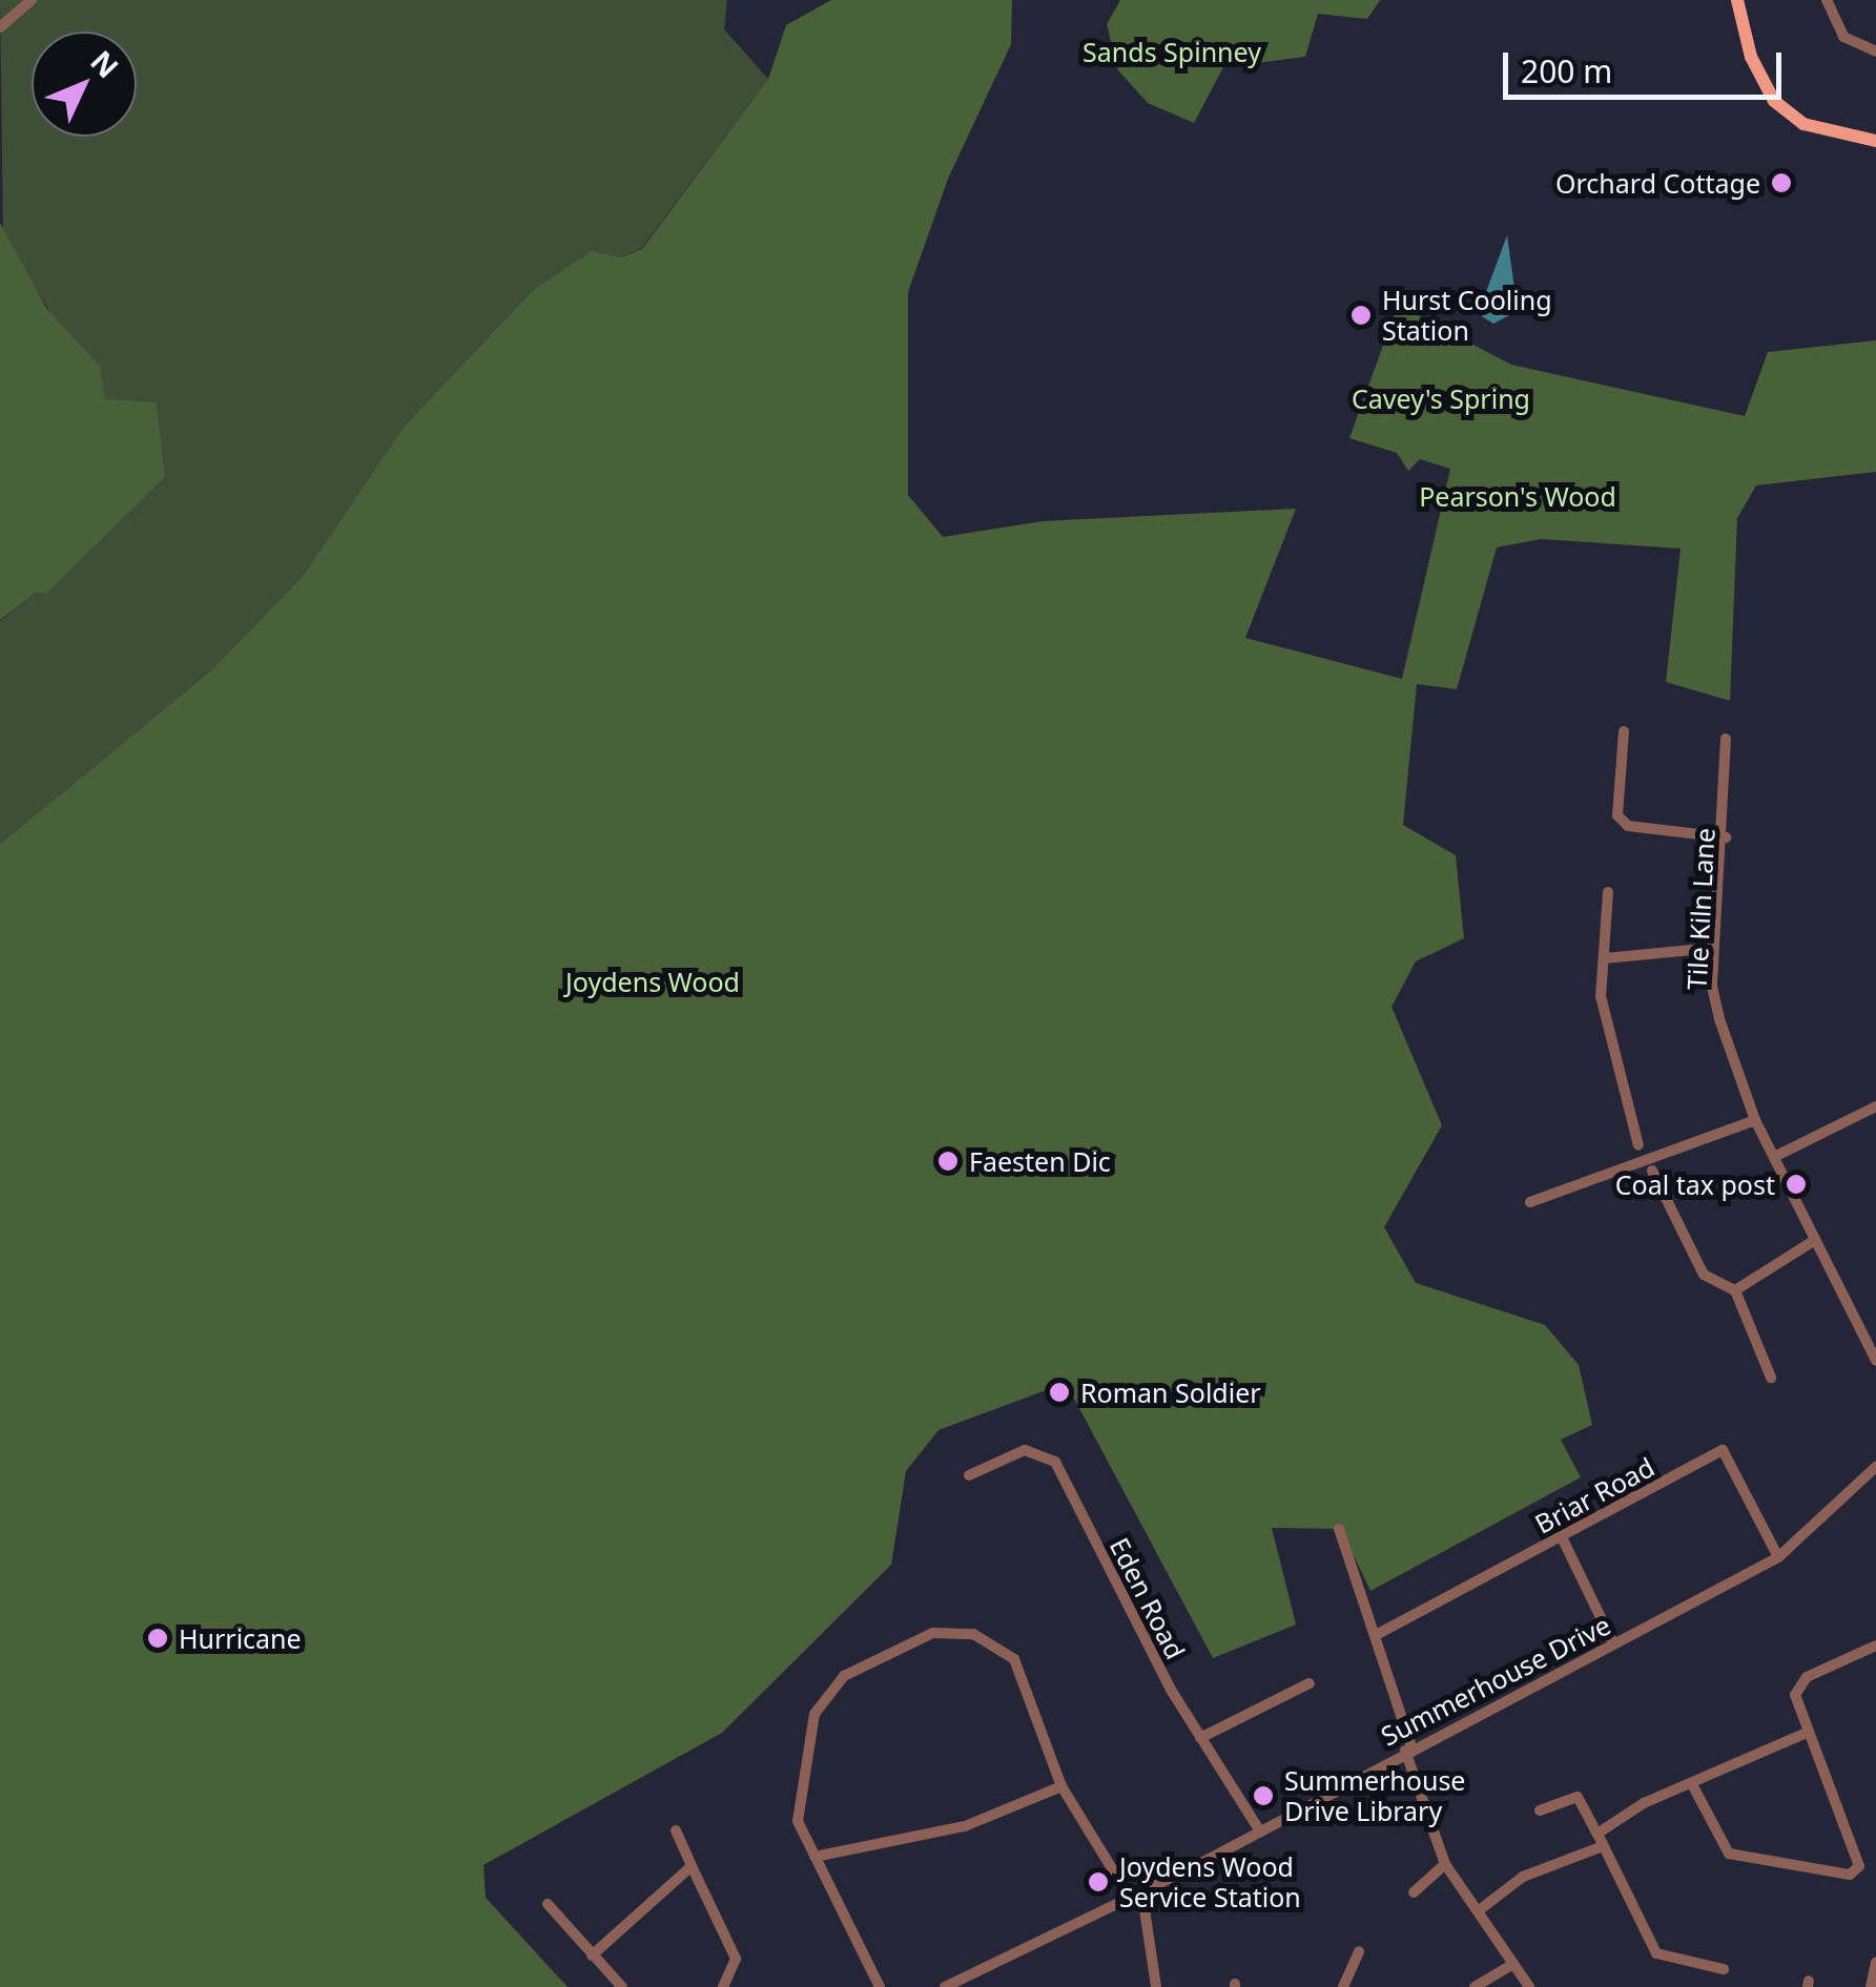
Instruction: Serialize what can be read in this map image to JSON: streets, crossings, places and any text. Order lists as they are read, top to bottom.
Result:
{
  "streets": {
    "street": [
      "Tile Kiln Lane",
      "Briar Road",
      "Eden Road",
      "Summerhouse Drive"
    ]
  },
  "crossings": [
    ["Briar Road", "Summerhouse Drive"],
    ["Eden Road", "Summerhouse Drive"]
  ],
  "parks": [
    "Sands Spinney",
    "Cavey's Spring",
    "Pearson's Wood",
    "Joydens Wood"
  ],
  "places": [
    "Orchard Cottage",
    "Hurst Cooling Station",
    "Faesten Dic",
    "Coal tax post",
    "Roman Soldier",
    "Hurricane",
    "Summerhouse Drive Library",
    "Joydens Wood Service Station"
  ],
  "scale_bar": "200 m",
  "north": "top right"
}
